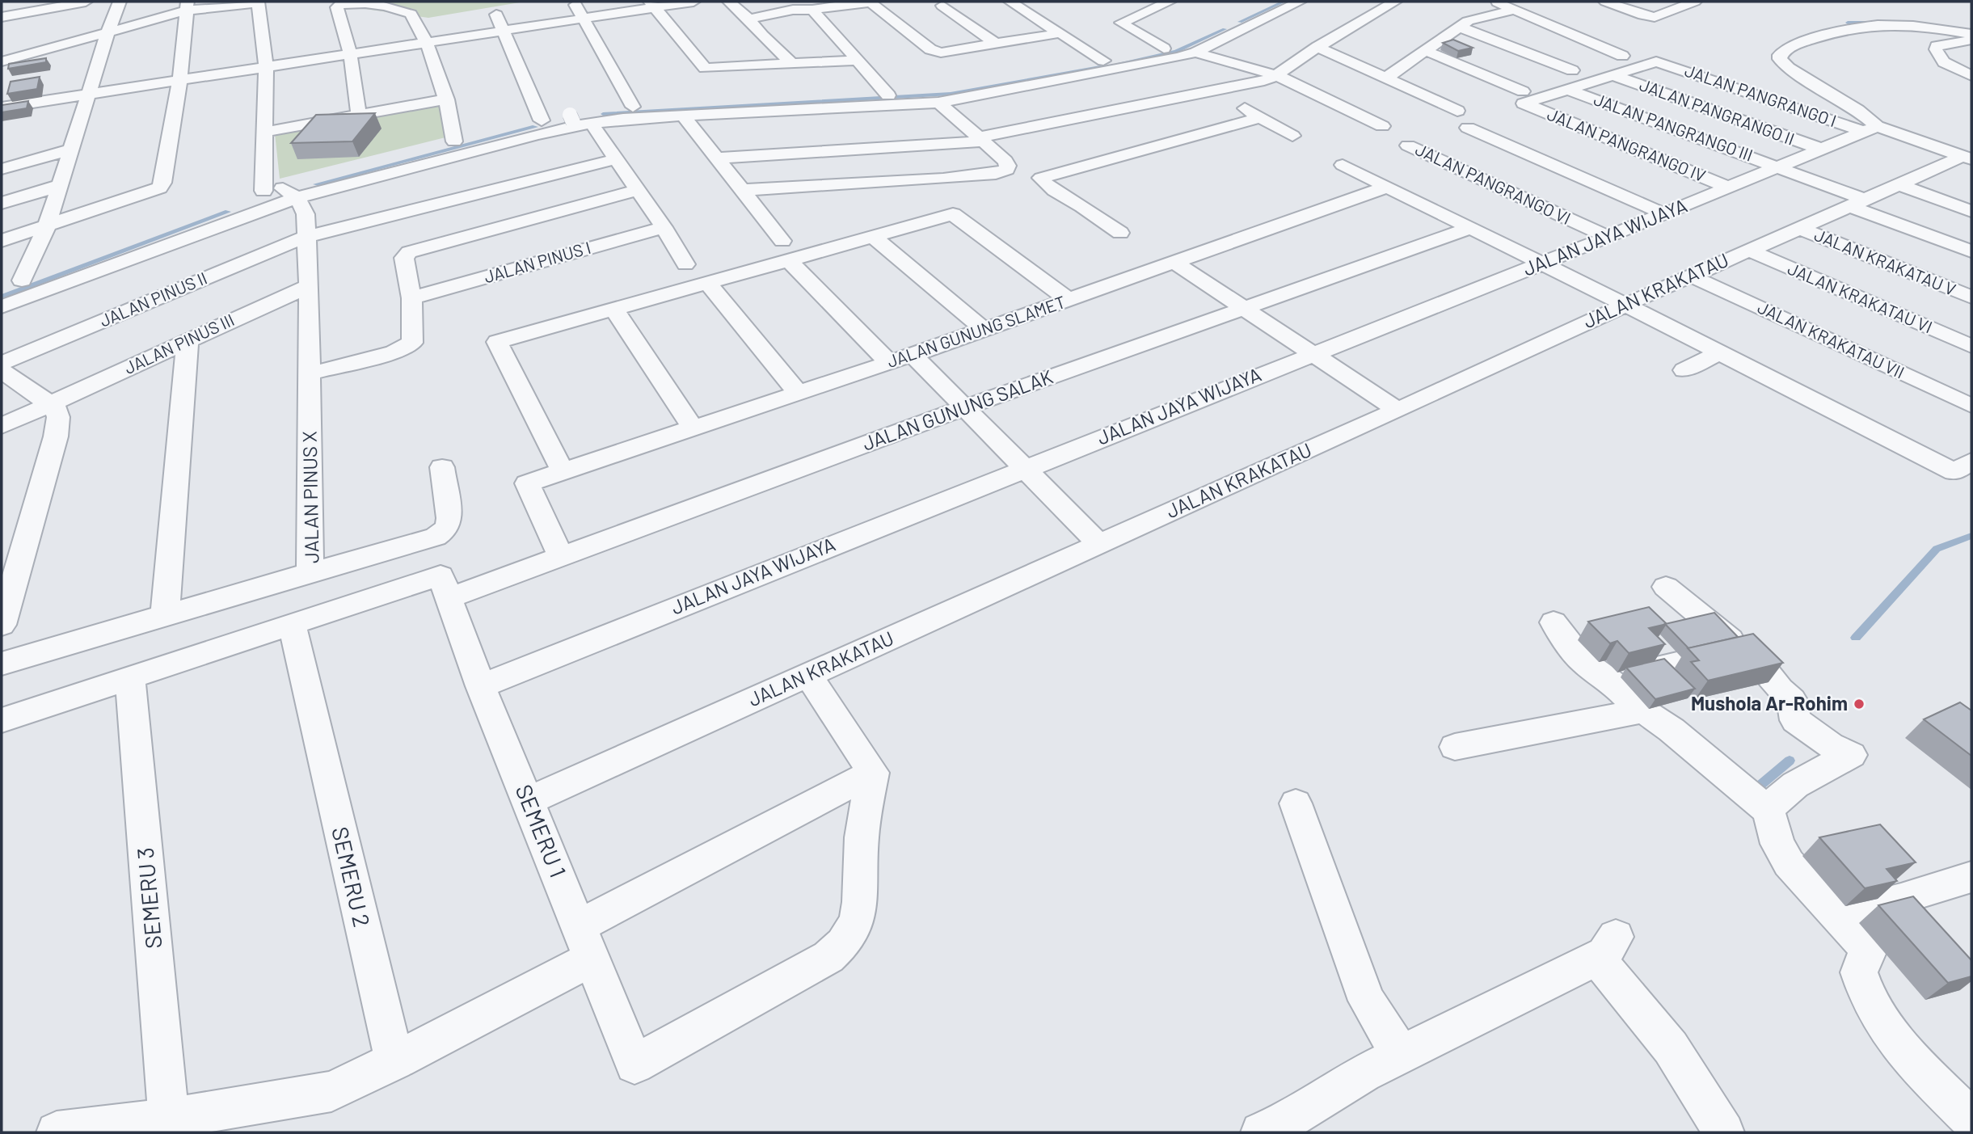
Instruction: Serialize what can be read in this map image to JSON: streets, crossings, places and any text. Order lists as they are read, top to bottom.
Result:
{
  "streets": {
    "street": [
      "JALAN PANGRANGO I",
      "JALAN PANGRANGO II",
      "JALAN PANGRANGO III",
      "JALAN PANGRANGO IV",
      "JALAN PANGRANGO VI",
      "JALAN JAYA WIJAYA",
      "JALAN PINUS I",
      "JALAN KRAKATAU V",
      "JALAN KRAKATAU",
      "JALAN KRAKATAU VI",
      "JALAN PINUS II",
      "JALAN GUNUNG SLAMET",
      "JALAN KRAKATAU VII",
      "JALAN PINUS III",
      "JALAN GUNUNG SALAK",
      "JALAN PINUS X",
      "SEMERU 1",
      "SEMERU 2",
      "SEMERU 3"
    ]
  },
  "crossings": [
    ["JALAN PANGRANGO I", "JALAN PANGRANGO II"],
    ["JALAN PANGRANGO I", "JALAN JAYA WIJAYA"],
    ["JALAN PANGRANGO I", "JALAN KRAKATAU"],
    ["JALAN PANGRANGO II", "JALAN JAYA WIJAYA"],
    ["JALAN PANGRANGO III", "JALAN JAYA WIJAYA"],
    ["JALAN PANGRANGO IV", "JALAN JAYA WIJAYA"],
    ["JALAN PANGRANGO VI", "JALAN JAYA WIJAYA"],
    ["JALAN JAYA WIJAYA", "SEMERU 1"],
    ["JALAN KRAKATAU V", "JALAN KRAKATAU"],
    ["JALAN KRAKATAU", "JALAN KRAKATAU VI"],
    ["JALAN KRAKATAU", "JALAN KRAKATAU VII"],
    ["JALAN KRAKATAU", "SEMERU 1"],
    ["JALAN PINUS II", "JALAN PINUS X"],
    ["JALAN GUNUNG SLAMET", "JALAN GUNUNG SALAK"],
    ["JALAN PINUS III", "JALAN PINUS X"],
    ["JALAN GUNUNG SALAK", "SEMERU 1"],
    ["SEMERU 1", "SEMERU 2"]
  ],
  "places": ["Mushola Ar-Rohim"]
}
